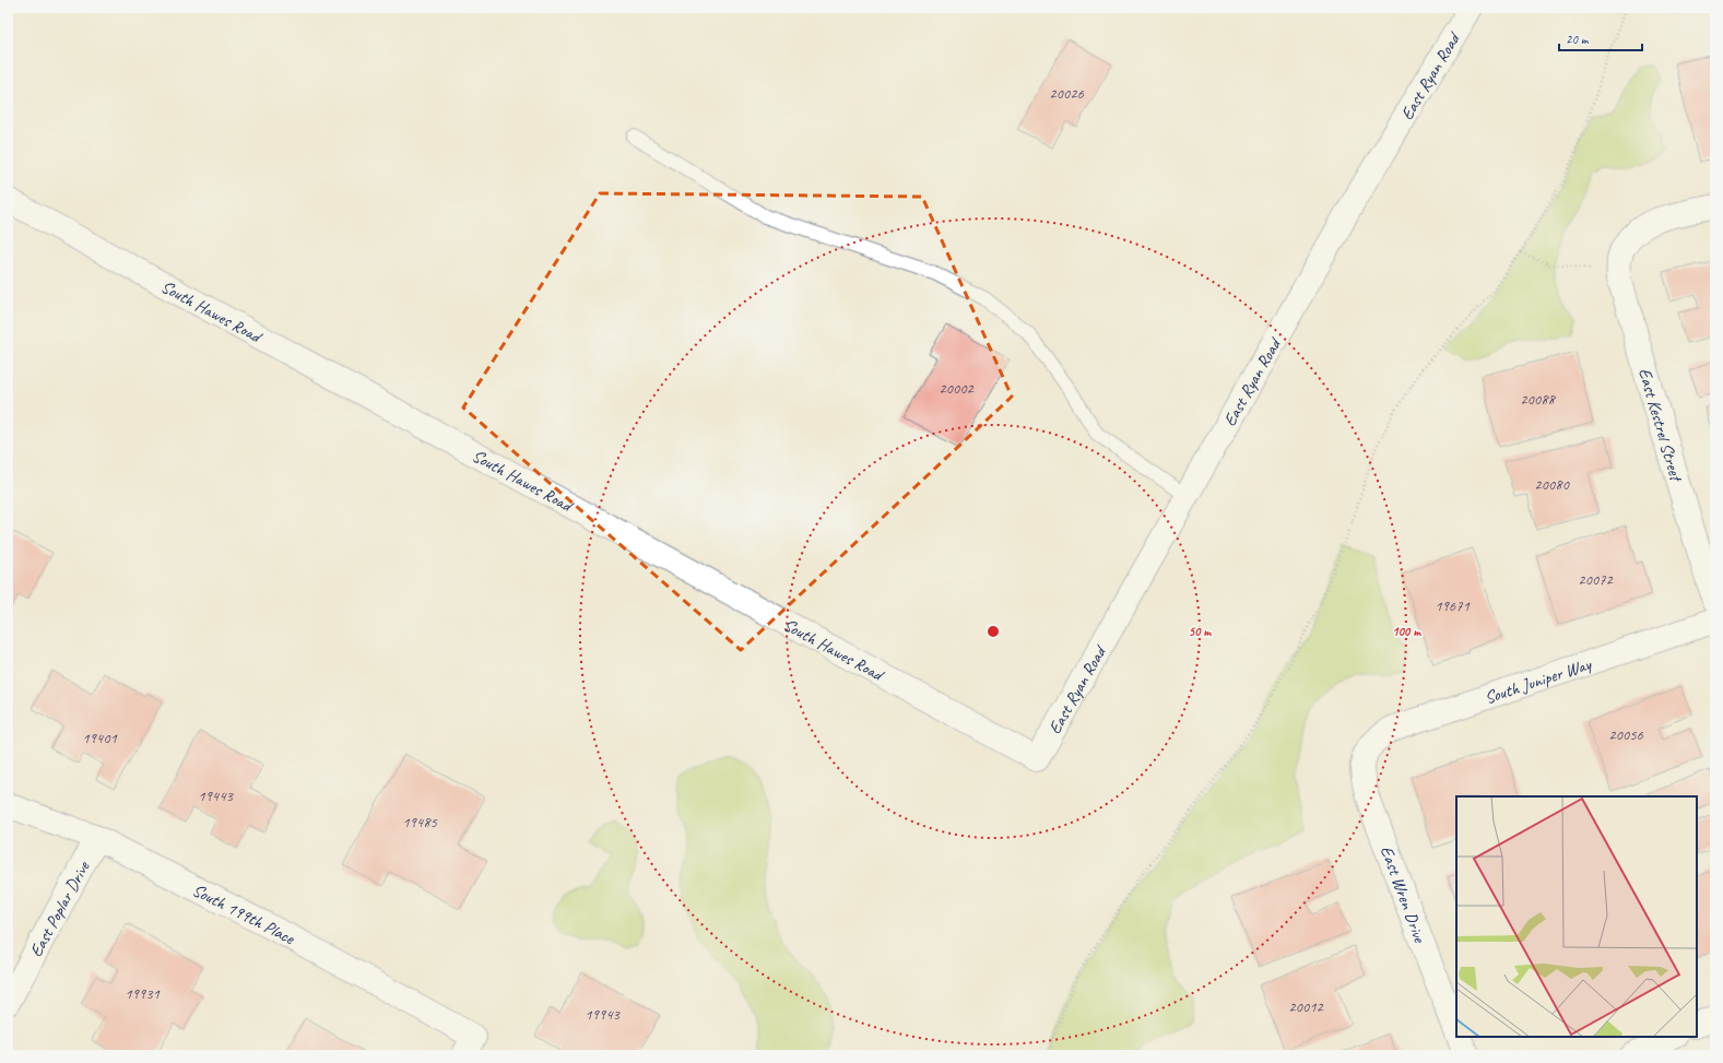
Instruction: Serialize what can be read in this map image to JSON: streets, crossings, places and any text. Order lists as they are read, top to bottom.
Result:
{
  "streets": {
    "street": [
      "East Ryan Road",
      "South Hawes Road",
      "East Kestrel Street",
      "South Juniper Way",
      "East Wren Drive",
      "East Poplar Drive",
      "South 199th Place"
    ]
  },
  "crossings": [
    ["East Ryan Road", "South Hawes Road"],
    ["South Juniper Way", "East Wren Drive"],
    ["East Poplar Drive", "South 199th Place"]
  ],
  "house_numbers": [
    "20026",
    "20002",
    "20088",
    "20080",
    "20072",
    "19671",
    "20056",
    "19401",
    "19443",
    "19485",
    "19931",
    "20012",
    "19943"
  ],
  "scale_bar": "20 m",
  "rings": ["50 m", "100 m"]
}
